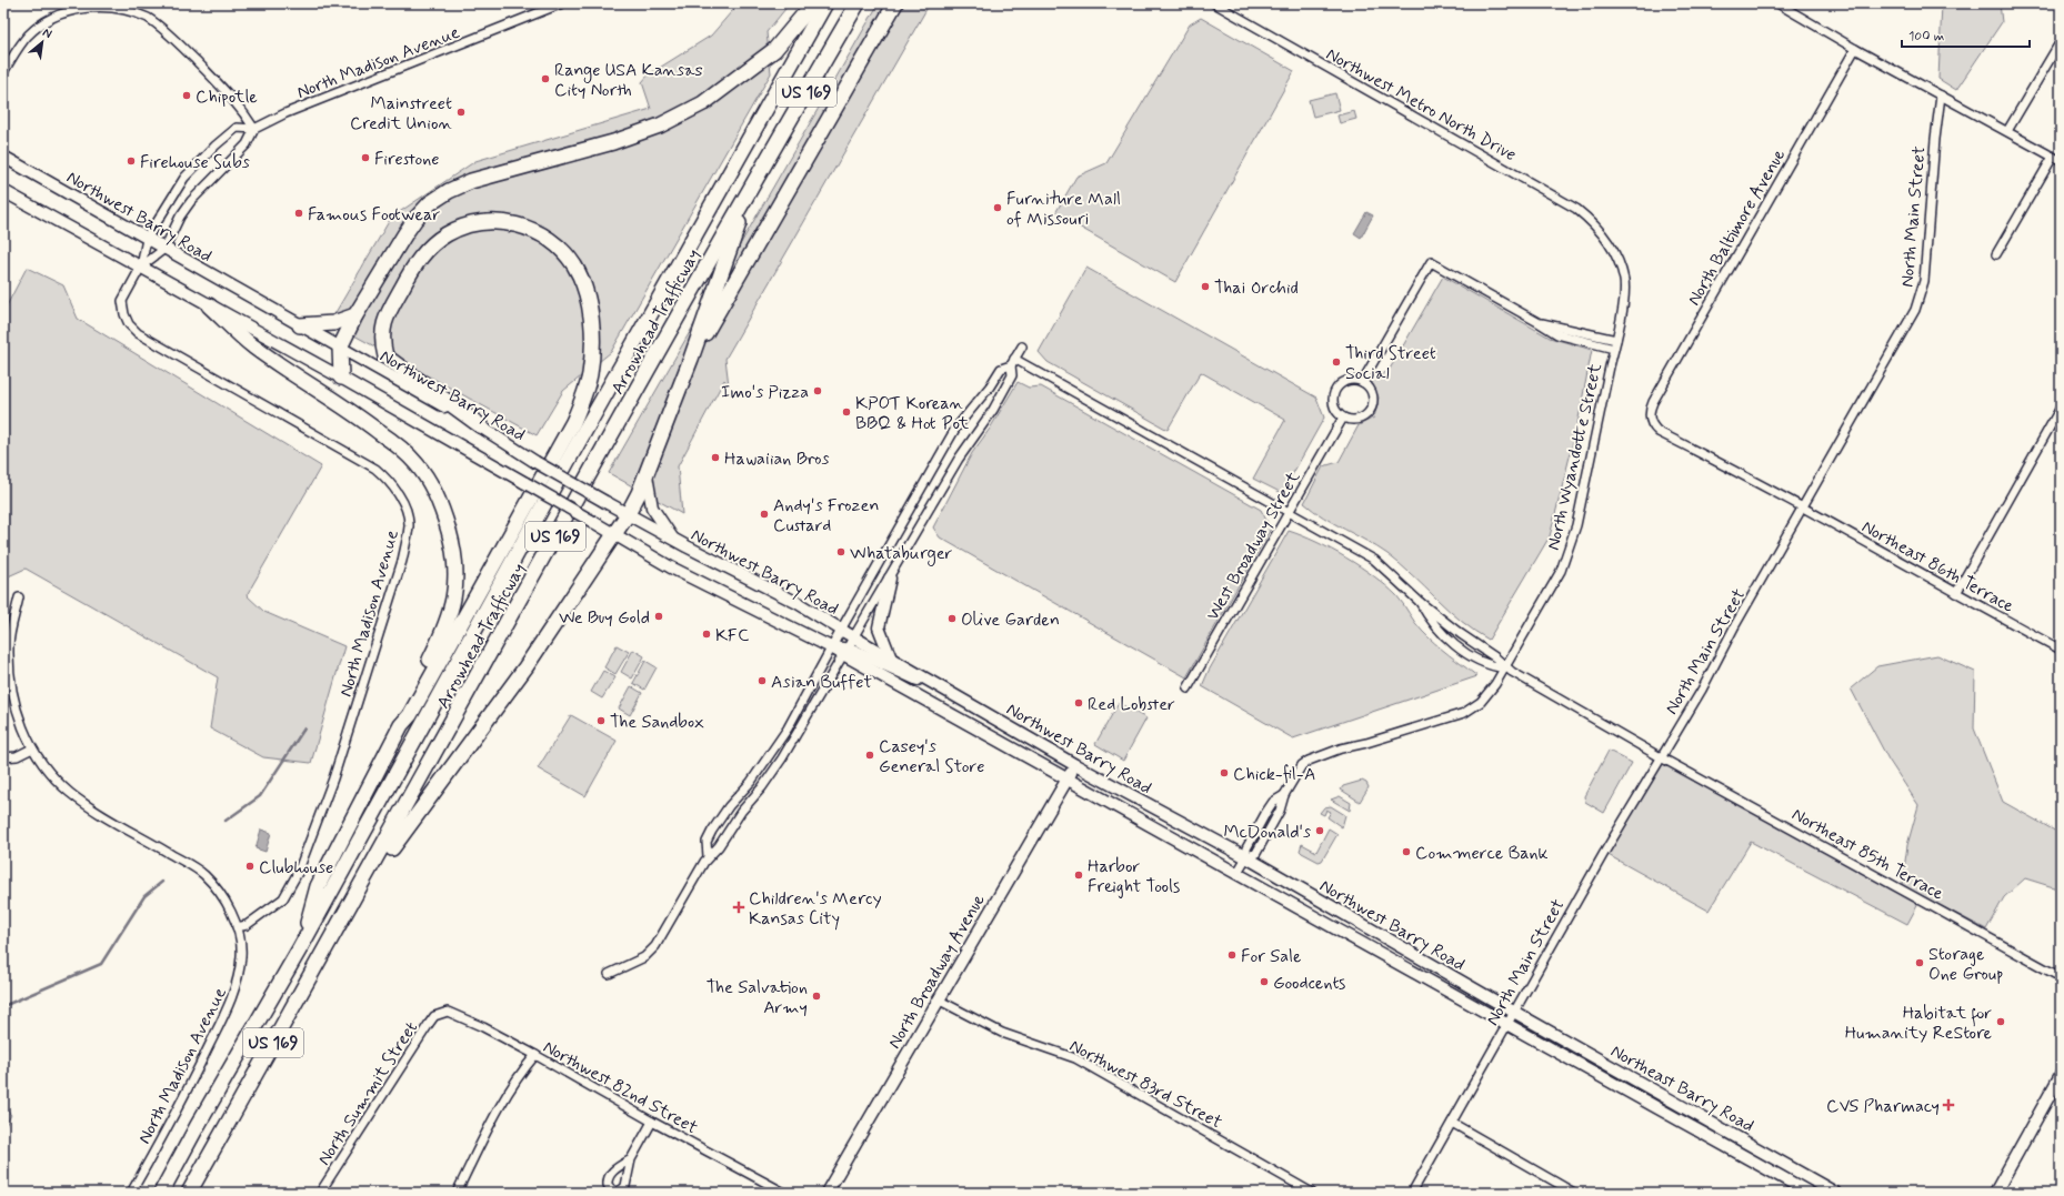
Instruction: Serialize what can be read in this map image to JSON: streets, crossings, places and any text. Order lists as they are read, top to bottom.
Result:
{
  "streets": {
    "highway": ["US 169", "Arrowhead Trafficway"],
    "main road": ["Northwest Barry Road", "North Broadway Avenue", "Northeast Barry Road"],
    "street": [
      "North Madison Avenue",
      "Northwest Metro North Drive",
      "North Main Street",
      "North Baltimore Avenue",
      "North Wyandotte Street",
      "West Broadway Street",
      "Northeast 86th Terrace",
      "Northeast 85th Terrace",
      "Northwest 83rd Street",
      "Northwest 82nd Street",
      "North Summit Street"
    ]
  },
  "crossings": [
    ["North Madison Avenue", "Northwest Barry Road"],
    ["Northwest Metro North Drive", "North Wyandotte Street"],
    ["Northwest Barry Road", "North Main Street"],
    ["Northwest Barry Road", "North Wyandotte Street"],
    ["Northwest Barry Road", "North Broadway Avenue"],
    ["Northwest Barry Road", "Northeast Barry Road"],
    ["North Main Street", "Northeast 86th Terrace"],
    ["North Main Street", "Northeast 85th Terrace"],
    ["North Main Street", "Northeast Barry Road"],
    ["North Baltimore Avenue", "Northeast 86th Terrace"],
    ["North Wyandotte Street", "Northeast 85th Terrace"],
    ["North Broadway Avenue", "Northwest 83rd Street"],
    ["Northwest 82nd Street", "North Summit Street"]
  ],
  "places": {
    "other": [
      "Range USA Kansas City North",
      "Chipotle",
      "Mainstreet Credit Union",
      "Firestone",
      "Firehouse Subs",
      "Furniture Mall of Missouri",
      "Famous Footwear",
      "Thai Orchid",
      "Third Street Social",
      "Imo's Pizza",
      "KPOT Korean BBQ & Hot Pot",
      "Hawaiian Bros",
      "Andy's Frozen Custard",
      "Whataburger",
      "We Buy Gold",
      "Olive Garden",
      "KFC",
      "Asian Buffet",
      "Red Lobster",
      "The Sandbox",
      "Casey's General Store",
      "Chick-fil-A",
      "McDonald's",
      "Commerce Bank",
      "Clubhouse",
      "Harbor Freight Tools",
      "For Sale",
      "Storage One Group",
      "Goodcents",
      "The Salvation Army",
      "Habitat for Humanity ReStore"
    ],
    "health": ["Children's Mercy Kansas City", "CVS Pharmacy"]
  },
  "scale_bar": "100 m",
  "north": "top right"
}
